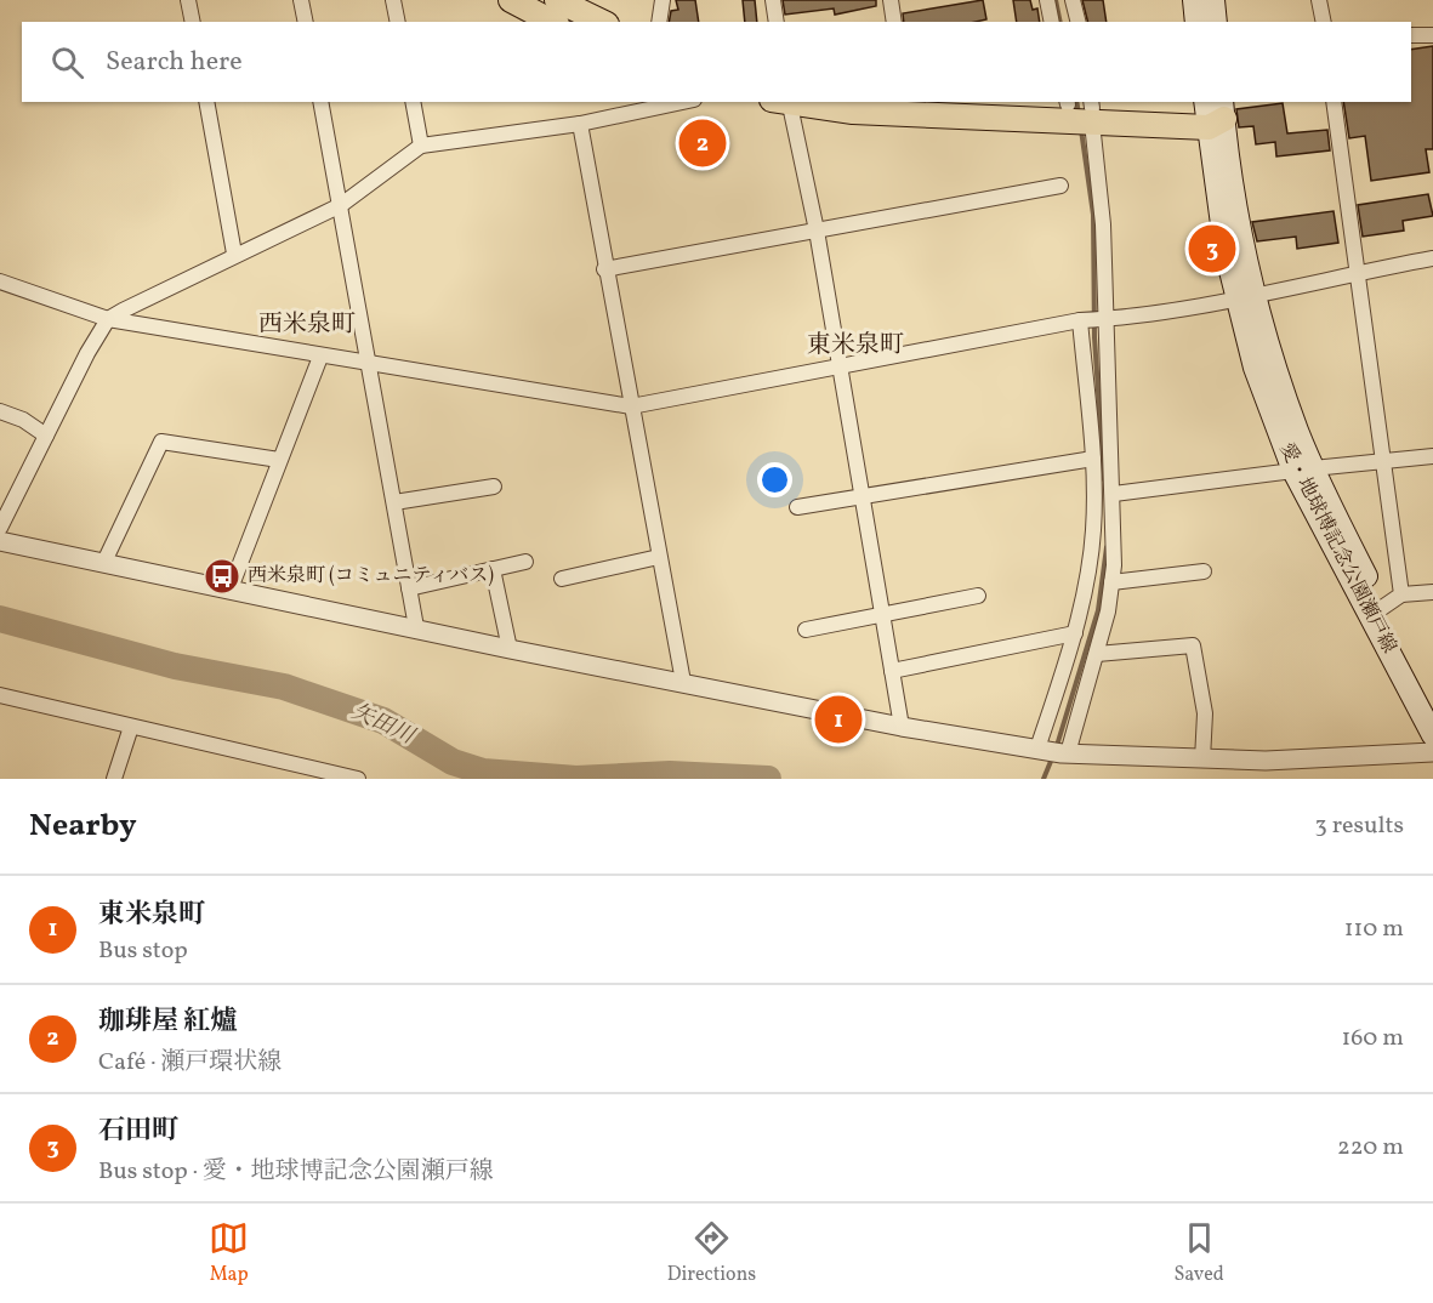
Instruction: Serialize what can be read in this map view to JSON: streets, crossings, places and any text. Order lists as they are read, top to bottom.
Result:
{
  "streets": {
    "main road": ["愛・地球博記念公園瀬戸線"]
  },
  "districts": ["西米泉町", "東米泉町"],
  "water": ["矢田川"],
  "places": {
    "bus stop": ["西米泉町 (コミュニティバス)"]
  },
  "page": {
    "search": "Search here",
    "pins": ["2", "3", "1"],
    "heading": ["Nearby", "3 results"],
    "list": [
      {
        "mark": "1",
        "name": "東米泉町",
        "note": "Bus stop",
        "value": "110 m"
      },
      {
        "mark": "2",
        "name": "珈琲屋 紅爐",
        "note": "Café · 瀬戸環状線",
        "value": "160 m"
      },
      {
        "mark": "3",
        "name": "石田町",
        "note": "Bus stop · 愛・地球博記念公園瀬戸線",
        "value": "220 m"
      }
    ],
    "nav": ["Map", "Directions", "Saved"]
  }
}
